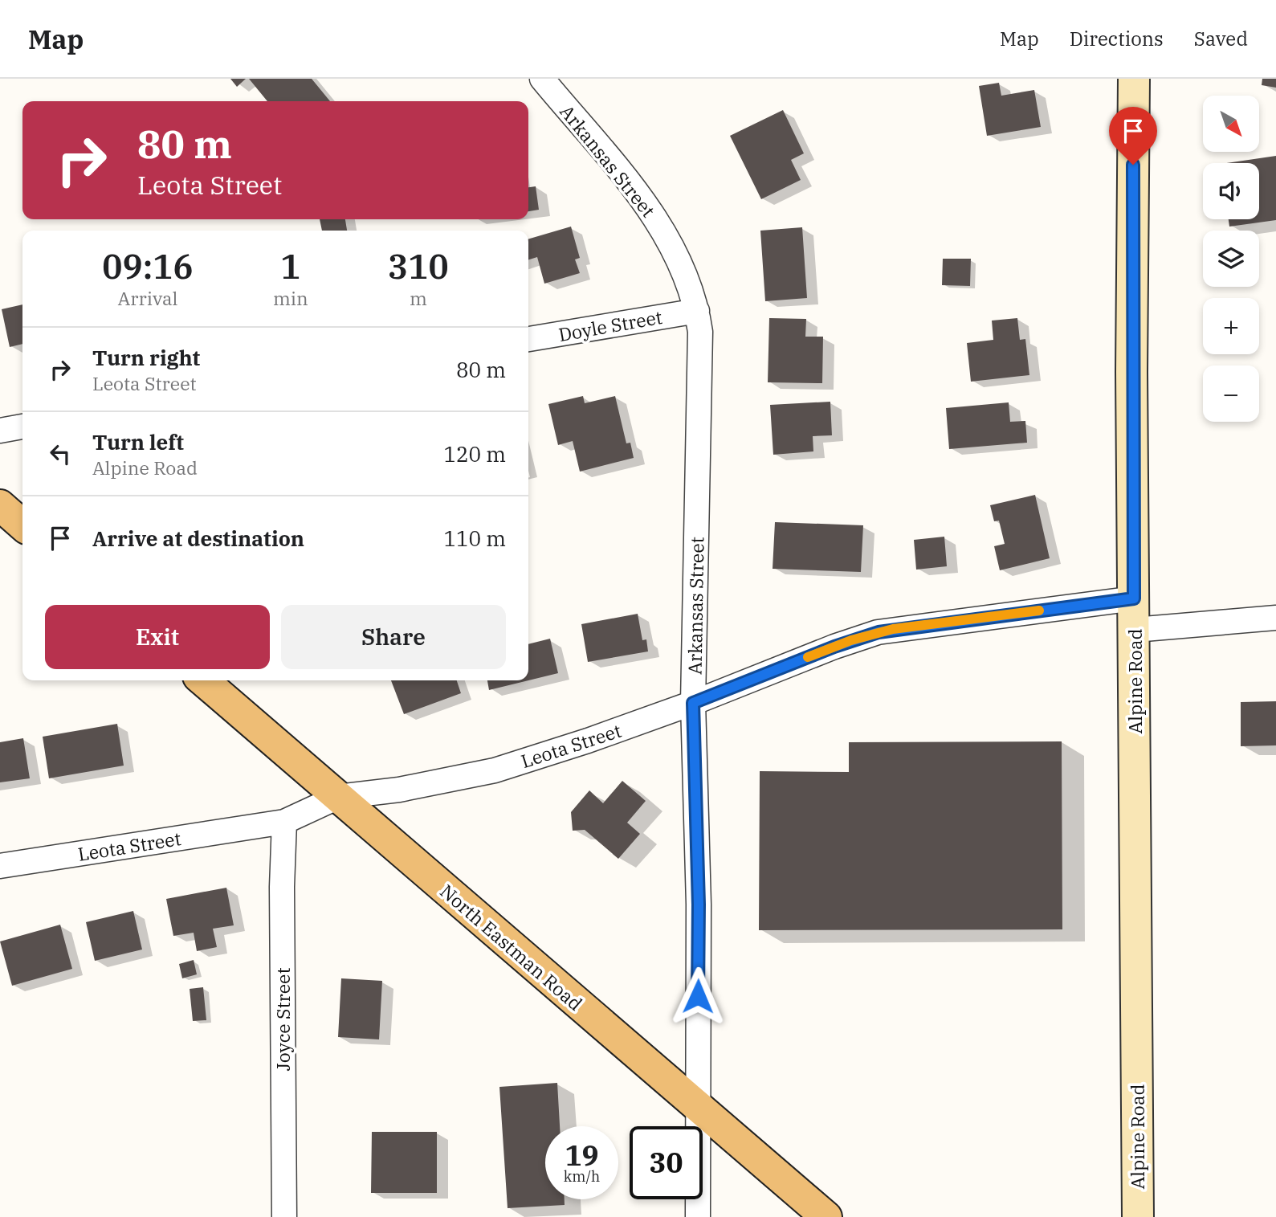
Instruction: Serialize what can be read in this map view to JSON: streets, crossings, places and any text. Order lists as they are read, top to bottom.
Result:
{
  "streets": {
    "main road": ["Alpine Road", "North Eastman Road"],
    "street": [
      "Arkansas Street",
      "Doyle Street",
      "Leota Street",
      "Joyce Street"
    ]
  },
  "crossings": [
    ["Arkansas Street", "Doyle Street"],
    ["Arkansas Street", "Leota Street"],
    ["Arkansas Street", "North Eastman Road"],
    ["Alpine Road", "Leota Street"],
    ["Leota Street", "North Eastman Road"],
    ["Leota Street", "Joyce Street"]
  ],
  "north": "bottom right",
  "page": {
    "header": "Map",
    "nav": ["Map", "Directions", "Saved"],
    "map_buttons": ["+", "−"],
    "turn": ["80 m", "Leota Street"],
    "eta": [
      "09:16",
      "Arrival",
      "1",
      "min",
      "310",
      "m"
    ],
    "list": [
      {
        "name": "Turn right",
        "note": "Leota Street",
        "value": "80 m"
      },
      {
        "name": "Turn left",
        "note": "Alpine Road",
        "value": "120 m"
      },
      {
        "name": "Arrive at destination",
        "value": "110 m"
      }
    ],
    "buttons": ["Exit", "Share"],
    "speed": "19 km/h",
    "limit": "30"
  }
}
